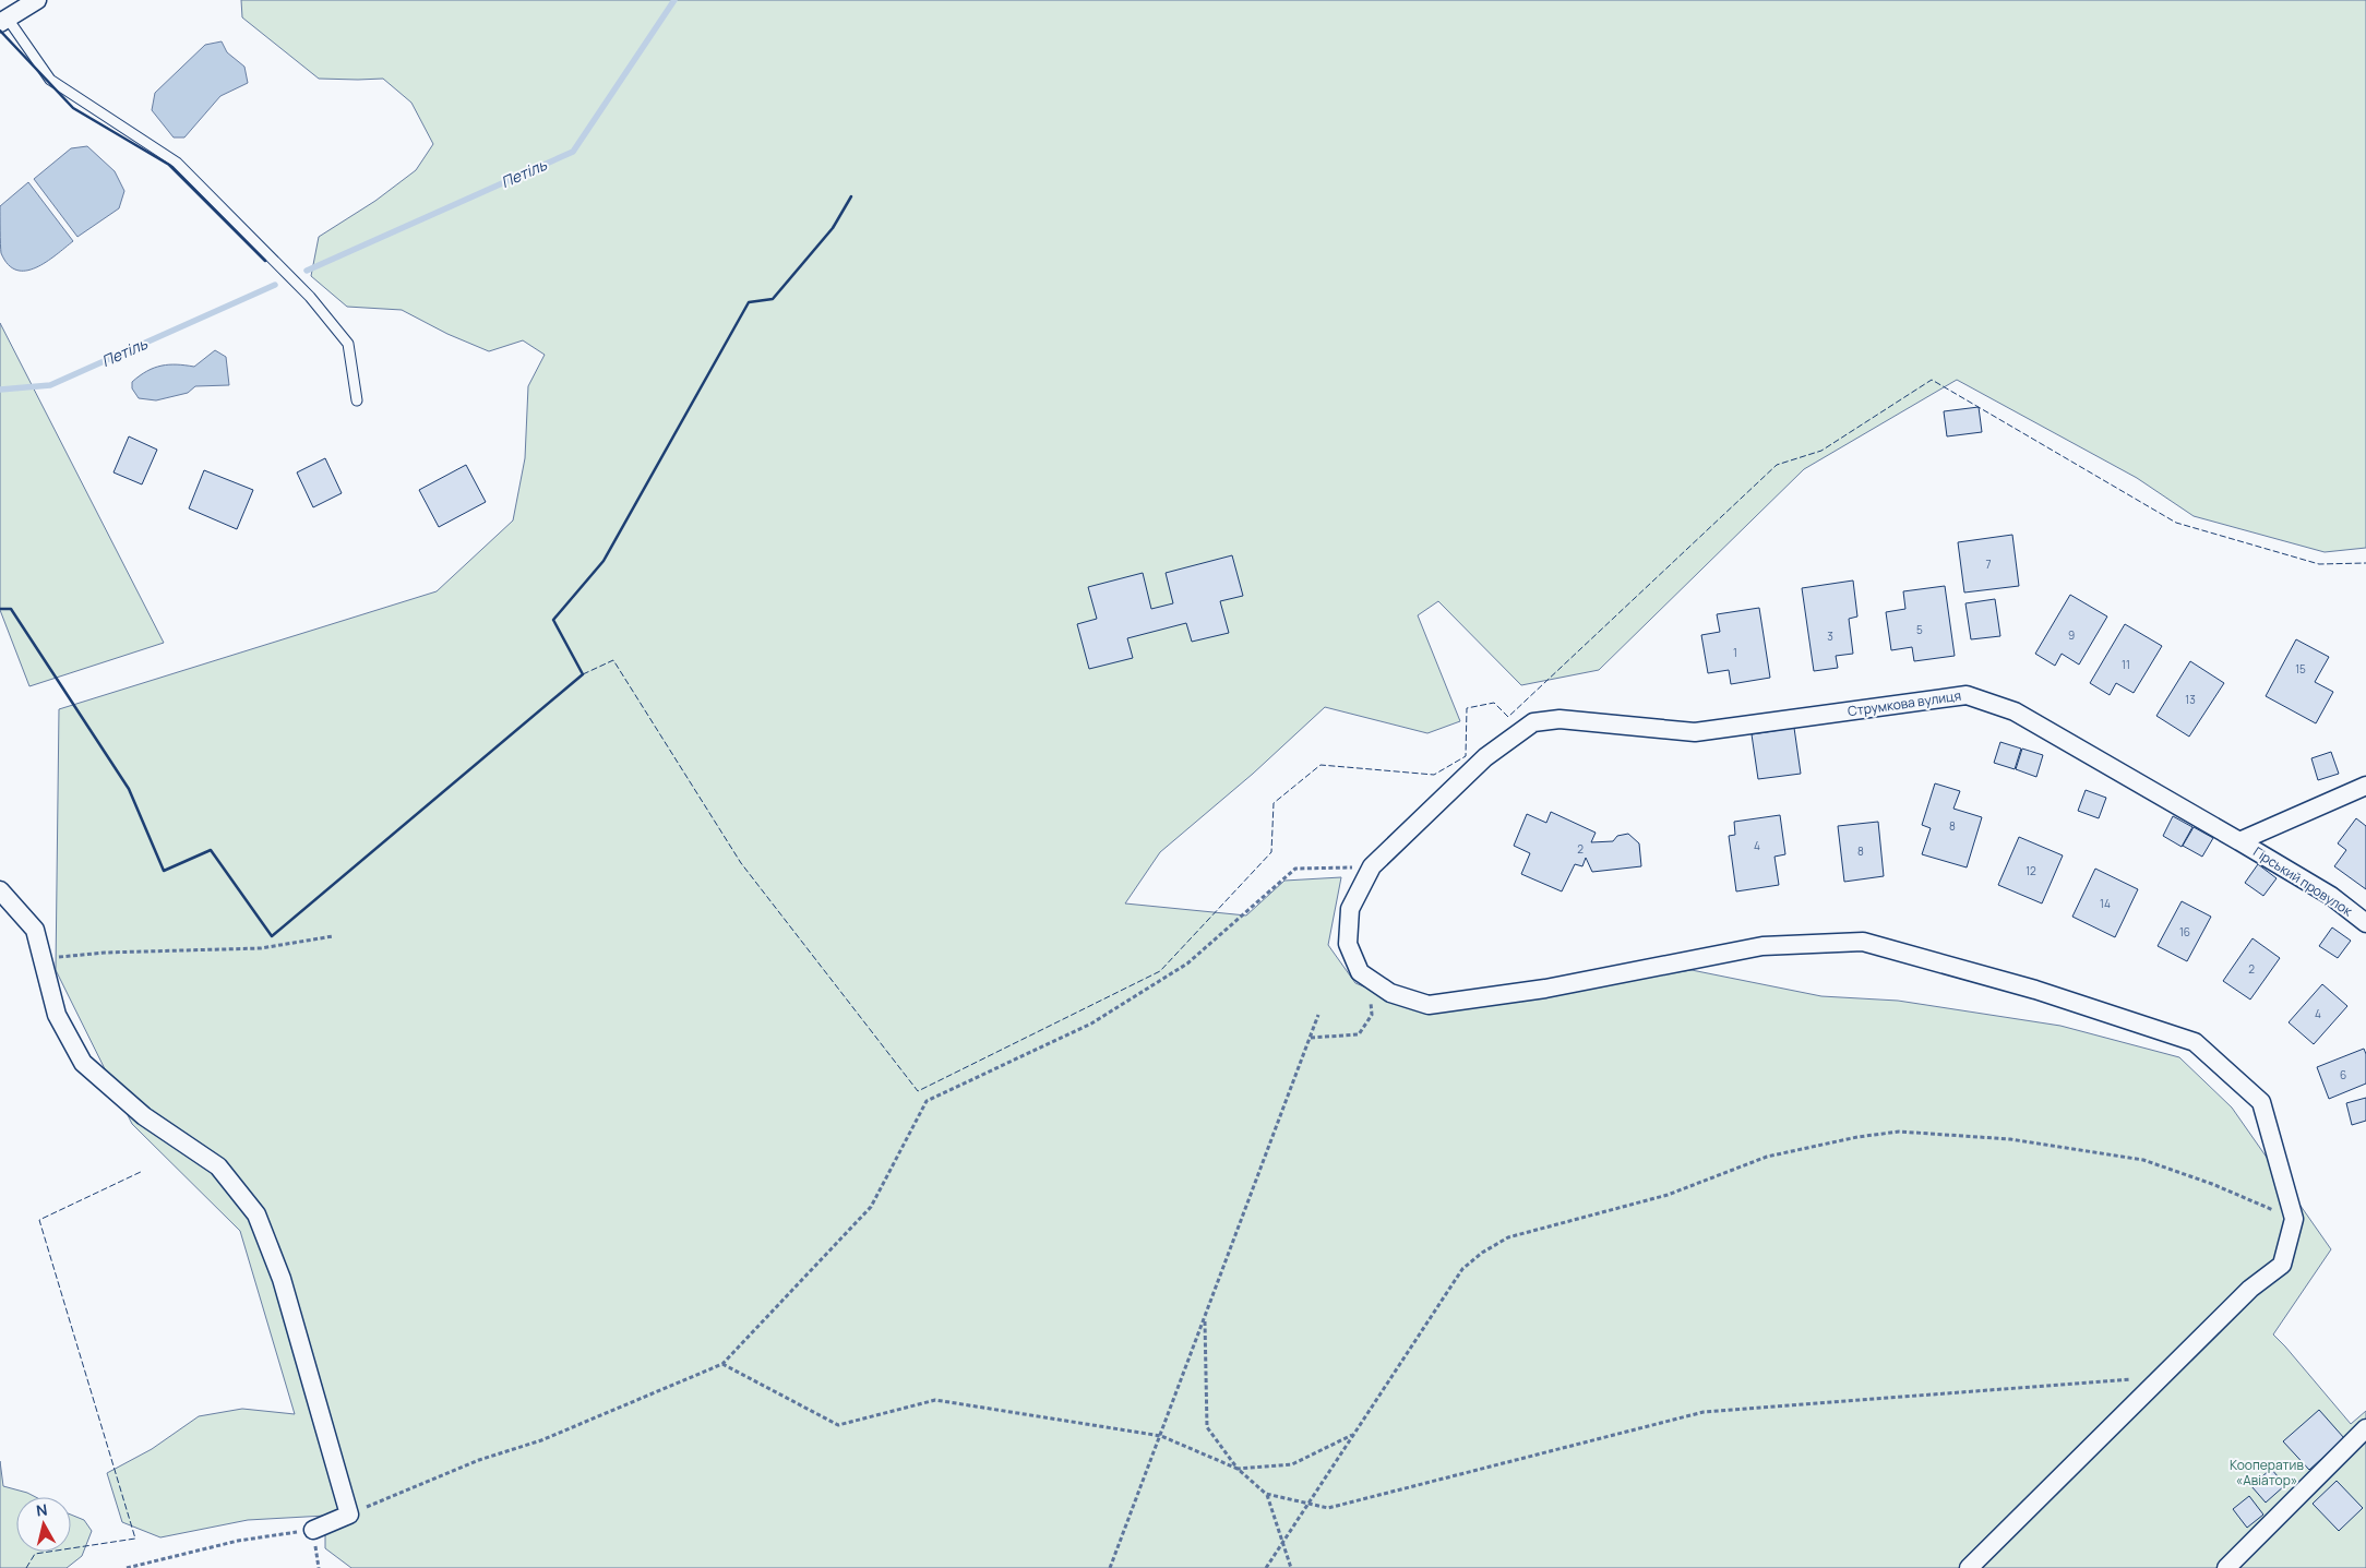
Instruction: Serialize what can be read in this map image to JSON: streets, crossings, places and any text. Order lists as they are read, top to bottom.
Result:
{
  "streets": {
    "street": ["Струмкова вулиця", "Гірський провулок"]
  },
  "crossings": [
    ["Струмкова вулиця", "Гірський провулок"]
  ],
  "water": ["Петіль"],
  "parks": ["Кооператив «Авіатор»"],
  "house_numbers": [
    "7",
    "5",
    "9",
    "3",
    "1",
    "11",
    "15",
    "13",
    "8",
    "4",
    "2",
    "8",
    "12",
    "14",
    "16",
    "2",
    "4",
    "6"
  ],
  "north": "top"
}
